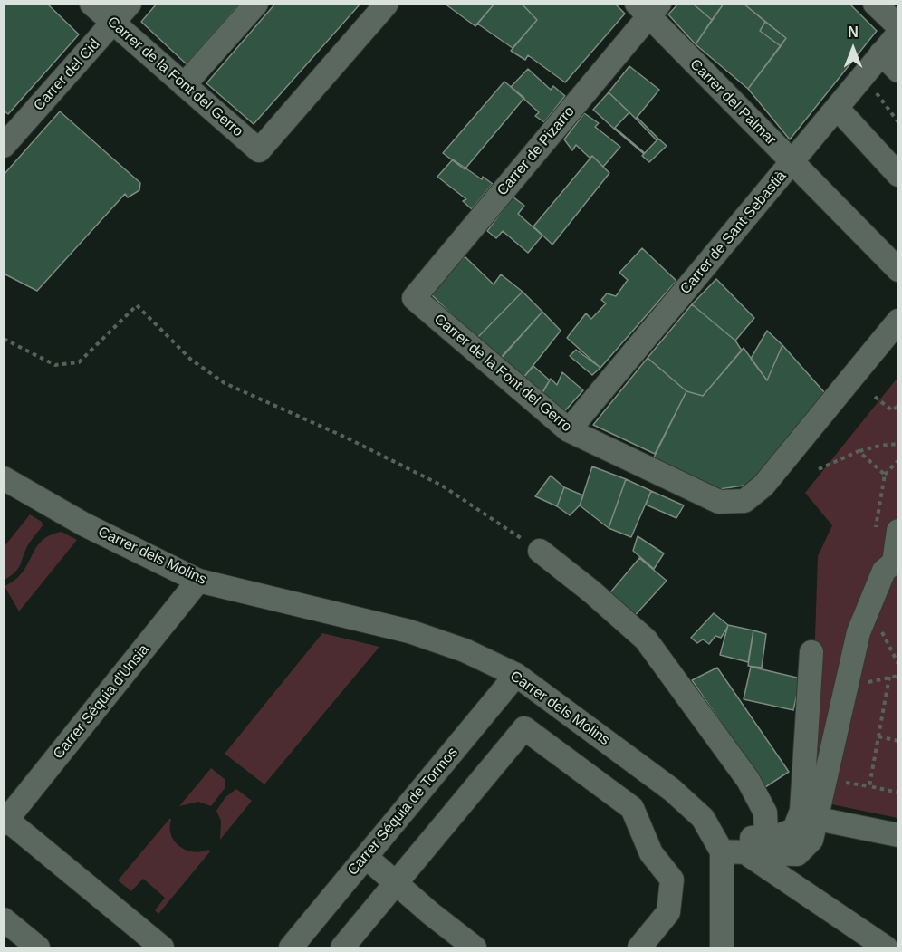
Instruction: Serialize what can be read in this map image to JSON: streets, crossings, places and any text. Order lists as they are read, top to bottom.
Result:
{
  "streets": {
    "street": [
      "Carrer del Cid",
      "Carrer de la Font del Gerro",
      "Carrer del Palmar",
      "Carrer de Pizarro",
      "Carrer de Sant Sebastià",
      "Carrer dels Molins",
      "Carrer Séquia d'Unsia",
      "Carrer Séquia de Tormos"
    ]
  },
  "crossings": [
    ["Carrer del Cid", "Carrer de la Font del Gerro"],
    ["Carrer de la Font del Gerro", "Carrer de Pizarro"],
    ["Carrer de la Font del Gerro", "Carrer de Sant Sebastià"],
    ["Carrer del Palmar", "Carrer de Pizarro"],
    ["Carrer del Palmar", "Carrer de Sant Sebastià"],
    ["Carrer dels Molins", "Carrer Séquia d'Unsia"],
    ["Carrer dels Molins", "Carrer Séquia de Tormos"]
  ],
  "north": "top"
}
